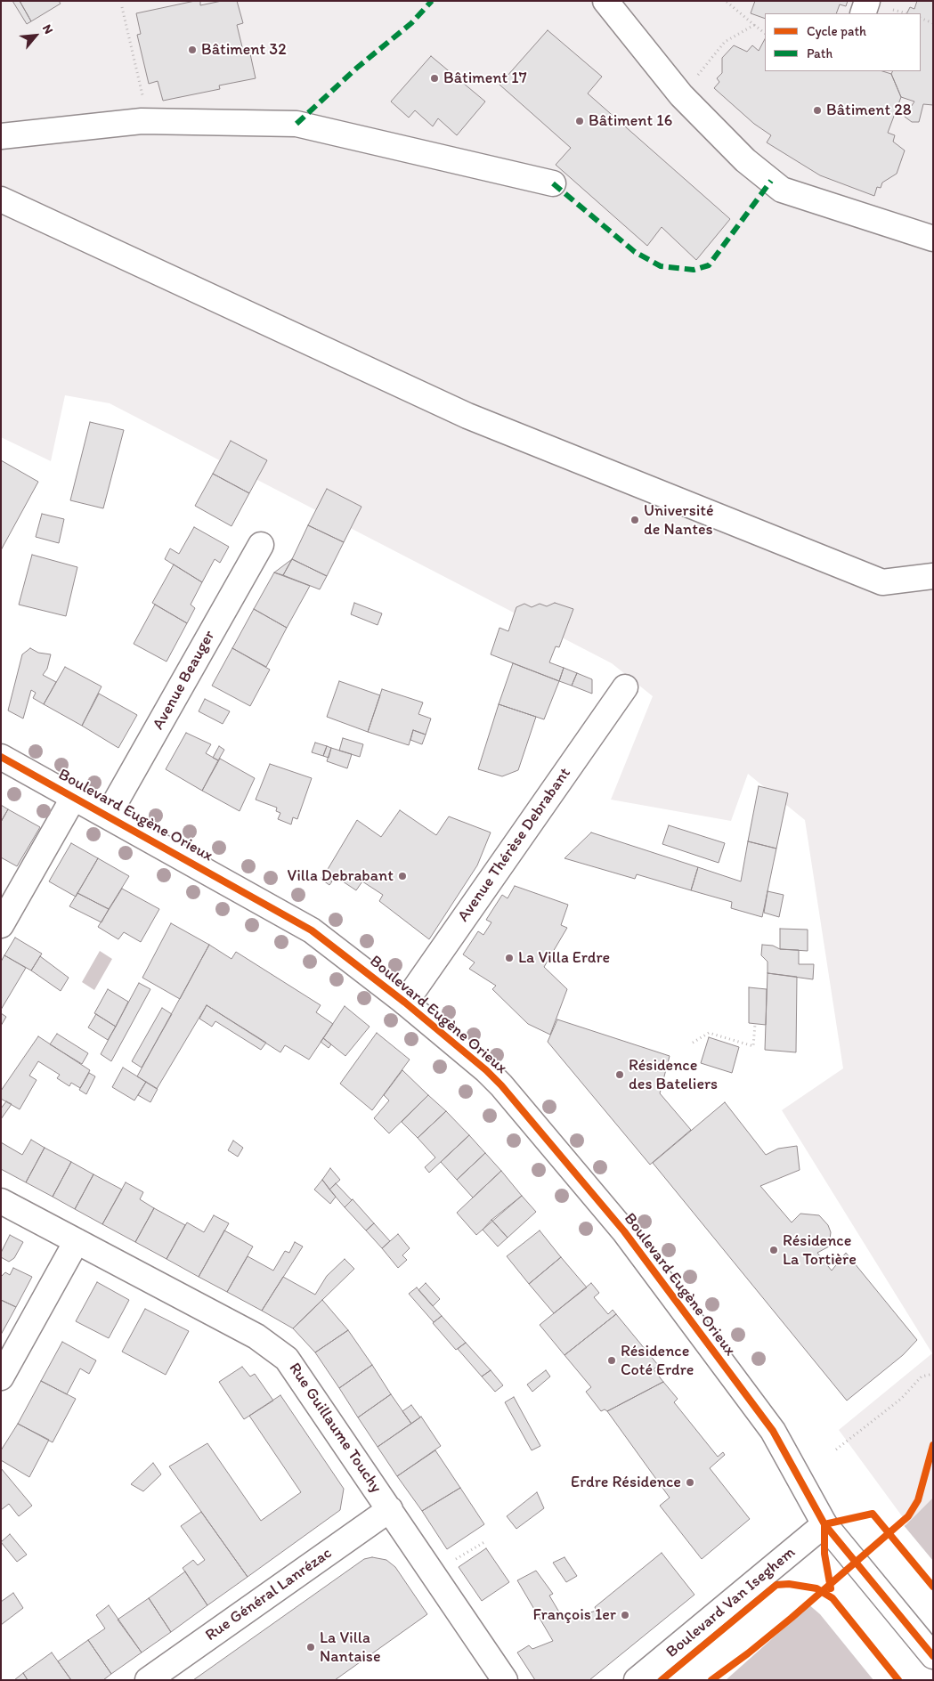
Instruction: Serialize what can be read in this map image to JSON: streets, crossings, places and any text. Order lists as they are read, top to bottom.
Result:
{
  "streets": {
    "street": [
      "Avenue Beauger",
      "Boulevard Eugène Orieux",
      "Avenue Thérèse Debrabant",
      "Rue Guillaume Touchy",
      "Rue Général Lanrézac",
      "Boulevard Van Iseghem"
    ]
  },
  "crossings": [
    ["Avenue Beauger", "Boulevard Eugène Orieux"],
    ["Boulevard Eugène Orieux", "Avenue Thérèse Debrabant"],
    ["Boulevard Eugène Orieux", "Boulevard Van Iseghem"],
    ["Rue Guillaume Touchy", "Rue Général Lanrézac"]
  ],
  "places": [
    "Bâtiment 32",
    "Bâtiment 17",
    "Bâtiment 28",
    "Bâtiment 16",
    "Université de Nantes",
    "Villa Debrabant",
    "La Villa Erdre",
    "Résidence des Bateliers",
    "Résidence La Tortière",
    "Résidence Coté Erdre",
    "Erdre Résidence",
    "François 1er",
    "La Villa Nantaise"
  ],
  "legend": ["Cycle path", "Path"],
  "north": "top right"
}
